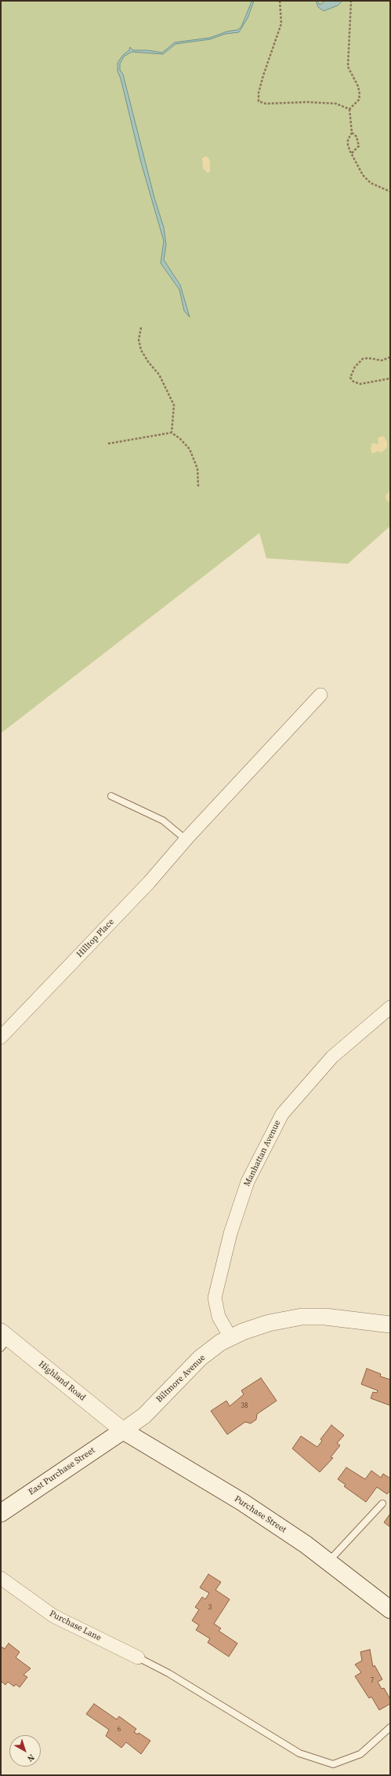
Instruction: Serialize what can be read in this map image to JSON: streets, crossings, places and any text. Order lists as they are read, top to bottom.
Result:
{
  "streets": {
    "main road": ["East Purchase Street", "Purchase Street"],
    "street": [
      "Hilltop Place",
      "Manhattan Avenue",
      "Biltmore Avenue",
      "Highland Road",
      "Purchase Lane"
    ]
  },
  "crossings": [
    ["Manhattan Avenue", "Biltmore Avenue"],
    ["Biltmore Avenue", "Highland Road"],
    ["Biltmore Avenue", "East Purchase Street"],
    ["Biltmore Avenue", "Purchase Street"],
    ["Highland Road", "East Purchase Street"],
    ["Highland Road", "Purchase Street"],
    ["East Purchase Street", "Purchase Street"]
  ],
  "house_numbers": [
    "38",
    "3",
    "7",
    "6"
  ],
  "north": "bottom right"
}
